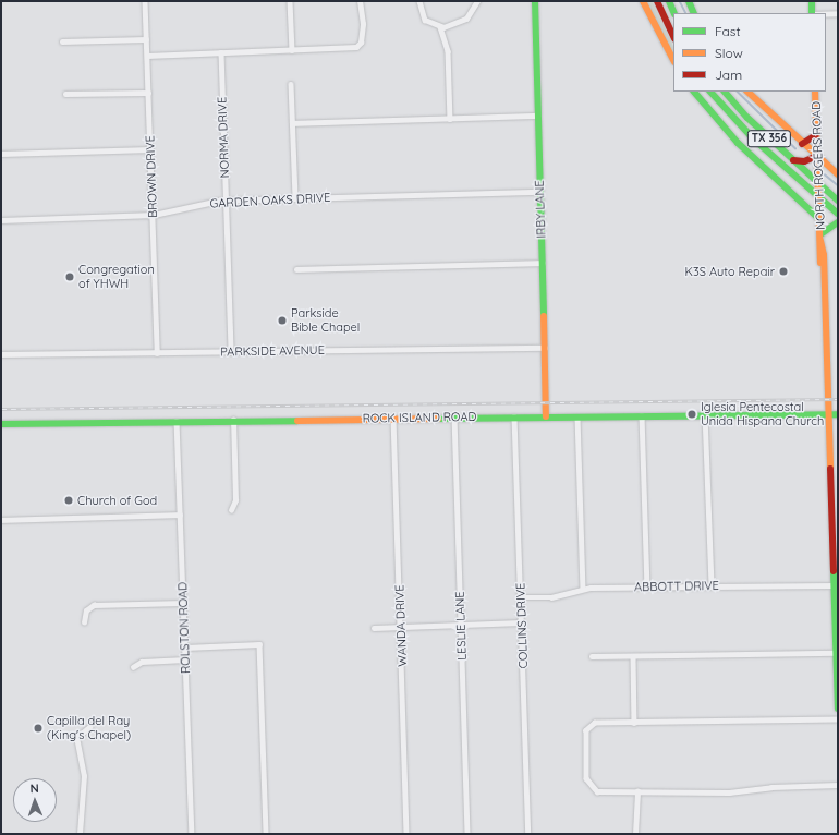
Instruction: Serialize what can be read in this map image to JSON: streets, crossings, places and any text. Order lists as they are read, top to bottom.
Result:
{
  "streets": {
    "street": [
      "NORMA DRIVE",
      "TX 356",
      "NORTH ROGERS ROAD",
      "BROWN DRIVE",
      "GARDEN OAKS DRIVE",
      "IRBY LANE",
      "PARKSIDE AVENUE",
      "ROCK ISLAND ROAD",
      "ABBOTT DRIVE",
      "WANDA DRIVE",
      "LESLIE LANE",
      "COLLINS DRIVE",
      "ROLSTON ROAD"
    ]
  },
  "crossings": [
    ["NORMA DRIVE", "GARDEN OAKS DRIVE"],
    ["NORMA DRIVE", "PARKSIDE AVENUE"],
    ["TX 356", "NORTH ROGERS ROAD"],
    ["NORTH ROGERS ROAD", "ROCK ISLAND ROAD"],
    ["NORTH ROGERS ROAD", "ABBOTT DRIVE"],
    ["BROWN DRIVE", "GARDEN OAKS DRIVE"],
    ["BROWN DRIVE", "PARKSIDE AVENUE"],
    ["GARDEN OAKS DRIVE", "IRBY LANE"],
    ["IRBY LANE", "PARKSIDE AVENUE"],
    ["IRBY LANE", "ROCK ISLAND ROAD"],
    ["ROCK ISLAND ROAD", "WANDA DRIVE"],
    ["ROCK ISLAND ROAD", "LESLIE LANE"],
    ["ROCK ISLAND ROAD", "COLLINS DRIVE"],
    ["ROCK ISLAND ROAD", "ROLSTON ROAD"],
    ["ABBOTT DRIVE", "COLLINS DRIVE"]
  ],
  "places": [
    "K3S Auto Repair",
    "Congregation of YHWH",
    "Parkside Bible Chapel",
    "Iglesia Pentecostal Unida Hispana Church",
    "Church of God",
    "Capilla del Ray (King's Chapel)"
  ],
  "legend": ["Fast", "Slow", "Jam"],
  "north": "top"
}
